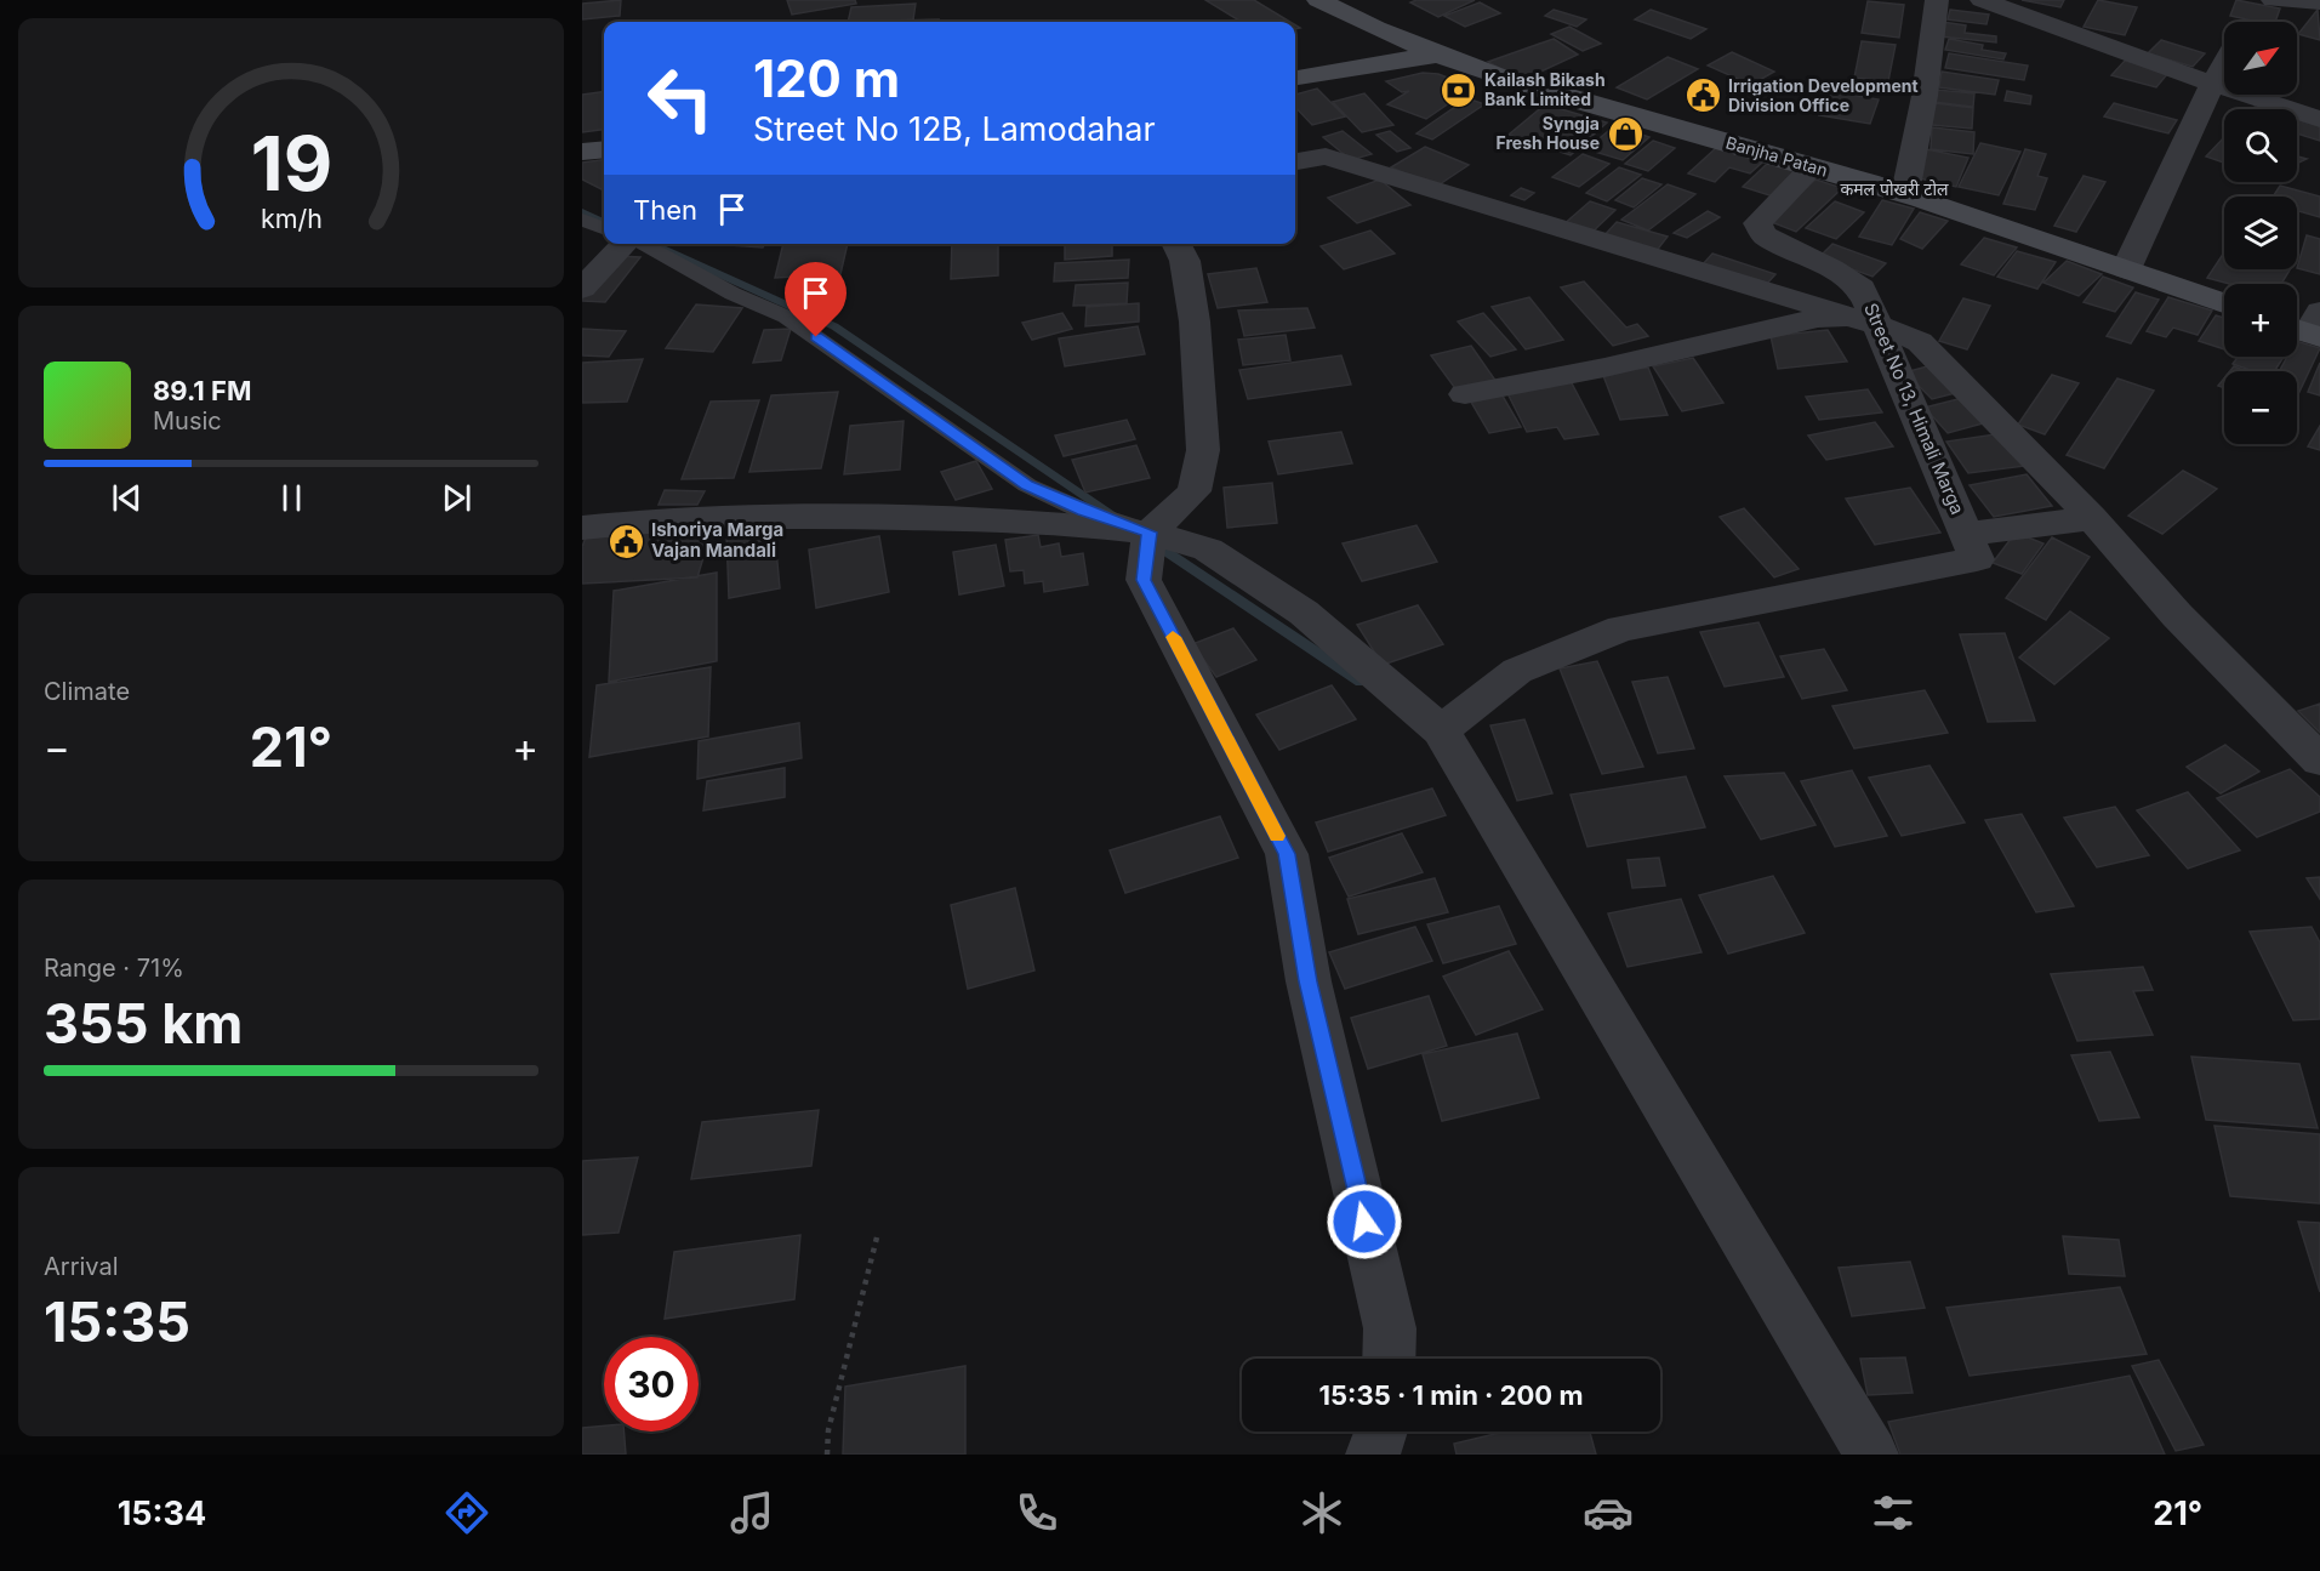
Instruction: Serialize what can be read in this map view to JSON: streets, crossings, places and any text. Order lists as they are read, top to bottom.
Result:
{
  "streets": {
    "main road": ["Banjha Patan"],
    "street": ["Street No 13, Himali Marga"]
  },
  "crossings": [
    ["Banjha Patan", "Street No 13, Himali Marga"]
  ],
  "districts": ["कमल पोखरी टोल"],
  "places": {
    "bank": ["Kailash Bikash Bank Limited"],
    "public building": ["Irrigation Development Division Office", "Ishoriya Marga Vajan Mandali"],
    "shop": ["Syngja Fresh House"]
  },
  "north": "top right",
  "page": {
    "map_buttons": ["+", "−"],
    "turn": ["120 m", "Street No 12B, Lamodahar"],
    "then": "Then",
    "song": ["89.1 FM", "Music"],
    "tile": [
      "Climate",
      ["Range · 71%", "355 km"],
      ["Arrival", "15:35"]
    ],
    "heat": ["−", "21°", "+"],
    "limit": "30",
    "trip": "15:35 · 1 min · 200 m",
    "tabs": ["15:34", "21°"],
    "gauge": ["19", "km/h"]
  }
}
